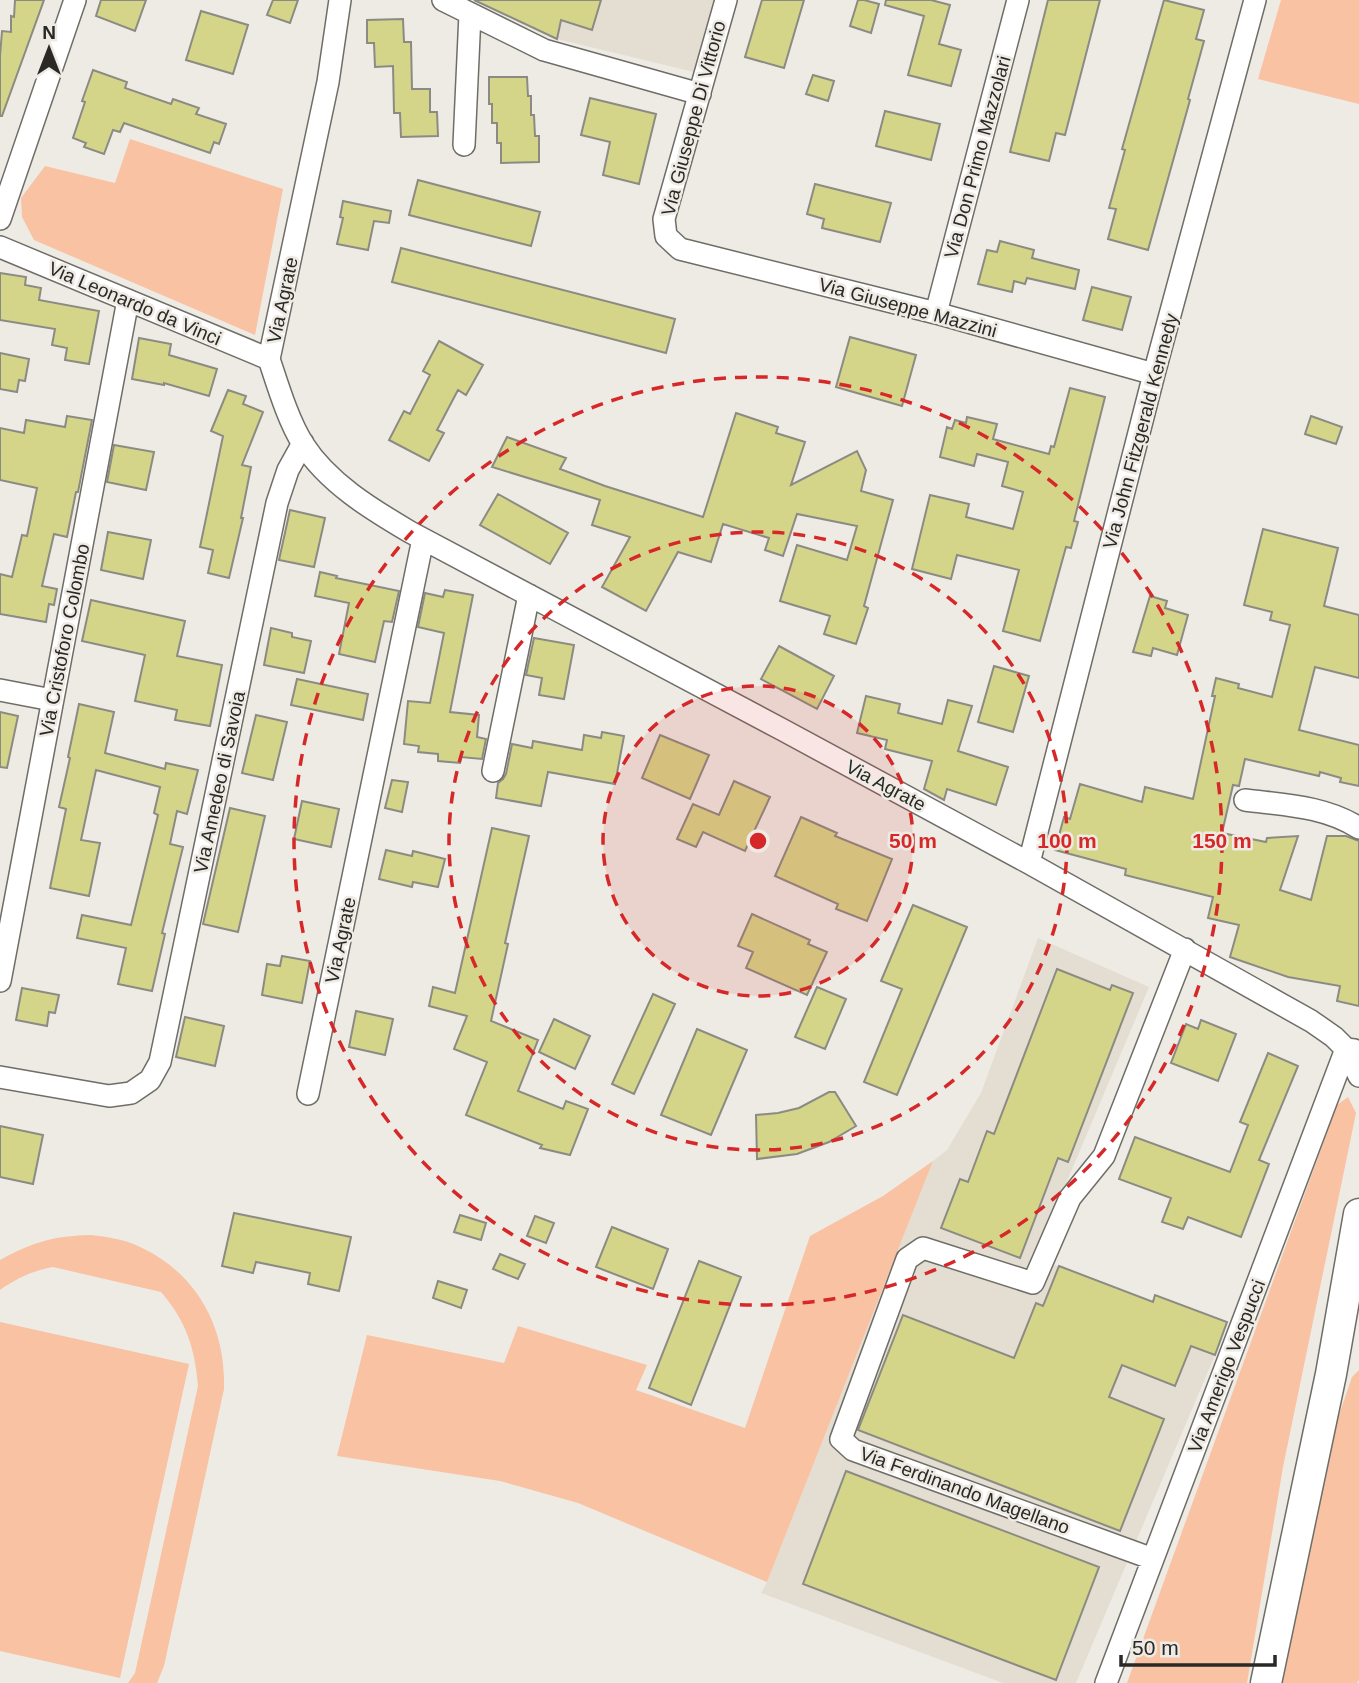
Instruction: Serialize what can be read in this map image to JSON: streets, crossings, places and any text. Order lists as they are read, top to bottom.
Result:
{
  "streets": {
    "street": [
      "Via Giuseppe Di Vittorio",
      "Via Don Primo Mazzolari",
      "Via Agrate",
      "Via Leonardo da Vinci",
      "Via Giuseppe Mazzini",
      "Via John Fitzgerald Kennedy",
      "Via Cristoforo Colombo",
      "Via Amedeo di Savoia",
      "Via Amerigo Vespucci",
      "Via Ferdinando Magellano"
    ]
  },
  "crossings": [
    ["Via Giuseppe Di Vittorio", "Via Giuseppe Mazzini"],
    ["Via Don Primo Mazzolari", "Via Giuseppe Mazzini"],
    ["Via Agrate", "Via Leonardo da Vinci"],
    ["Via Agrate", "Via John Fitzgerald Kennedy"],
    ["Via Agrate", "Via Amedeo di Savoia"],
    ["Via Agrate", "Via Amerigo Vespucci"],
    ["Via Agrate", "Via Ferdinando Magellano"],
    ["Via Leonardo da Vinci", "Via Cristoforo Colombo"],
    ["Via Giuseppe Mazzini", "Via John Fitzgerald Kennedy"],
    ["Via Amerigo Vespucci", "Via Ferdinando Magellano"]
  ],
  "scale_bar": "50 m",
  "north": "top",
  "rings": ["50 m", "100 m", "150 m"]
}
